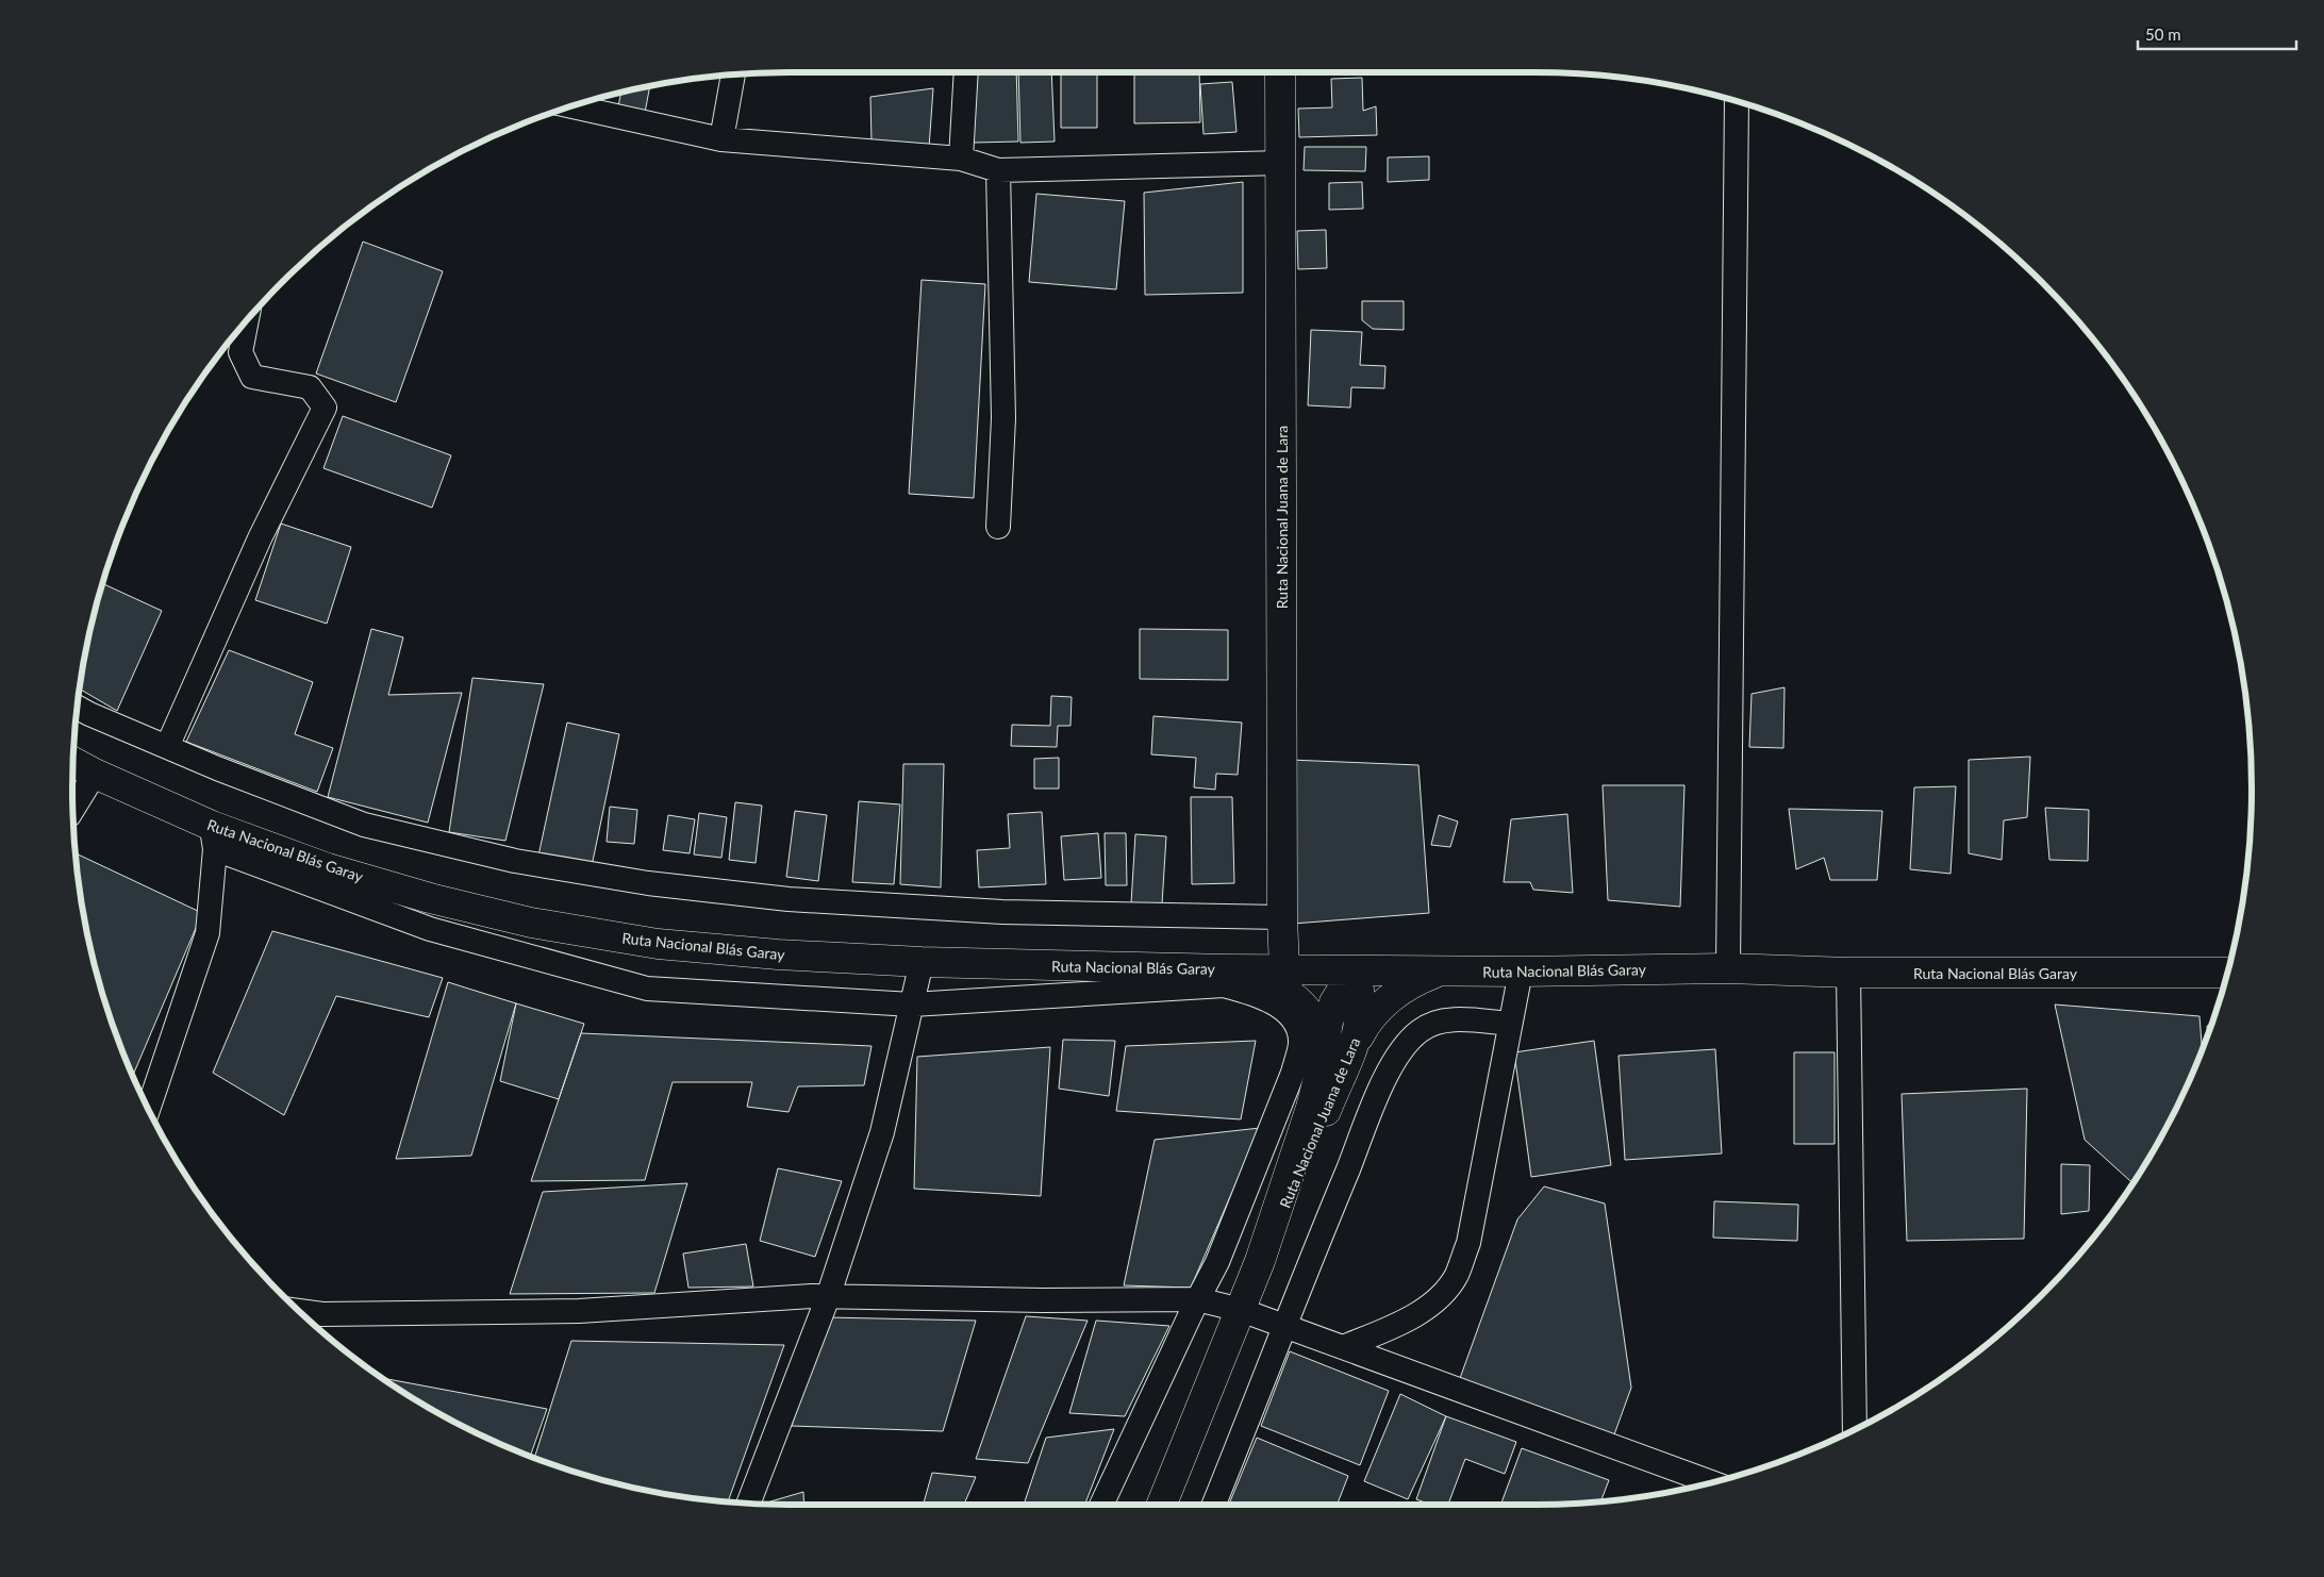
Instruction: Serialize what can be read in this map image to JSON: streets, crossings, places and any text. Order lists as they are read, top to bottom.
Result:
{
  "streets": {
    "highway": ["Ruta Nacional Juana de Lara", "Ruta Nacional Blás Garay"]
  },
  "crossings": [
    ["Ruta Nacional Juana de Lara", "Ruta Nacional Blás Garay"]
  ],
  "scale_bar": "50 m"
}
